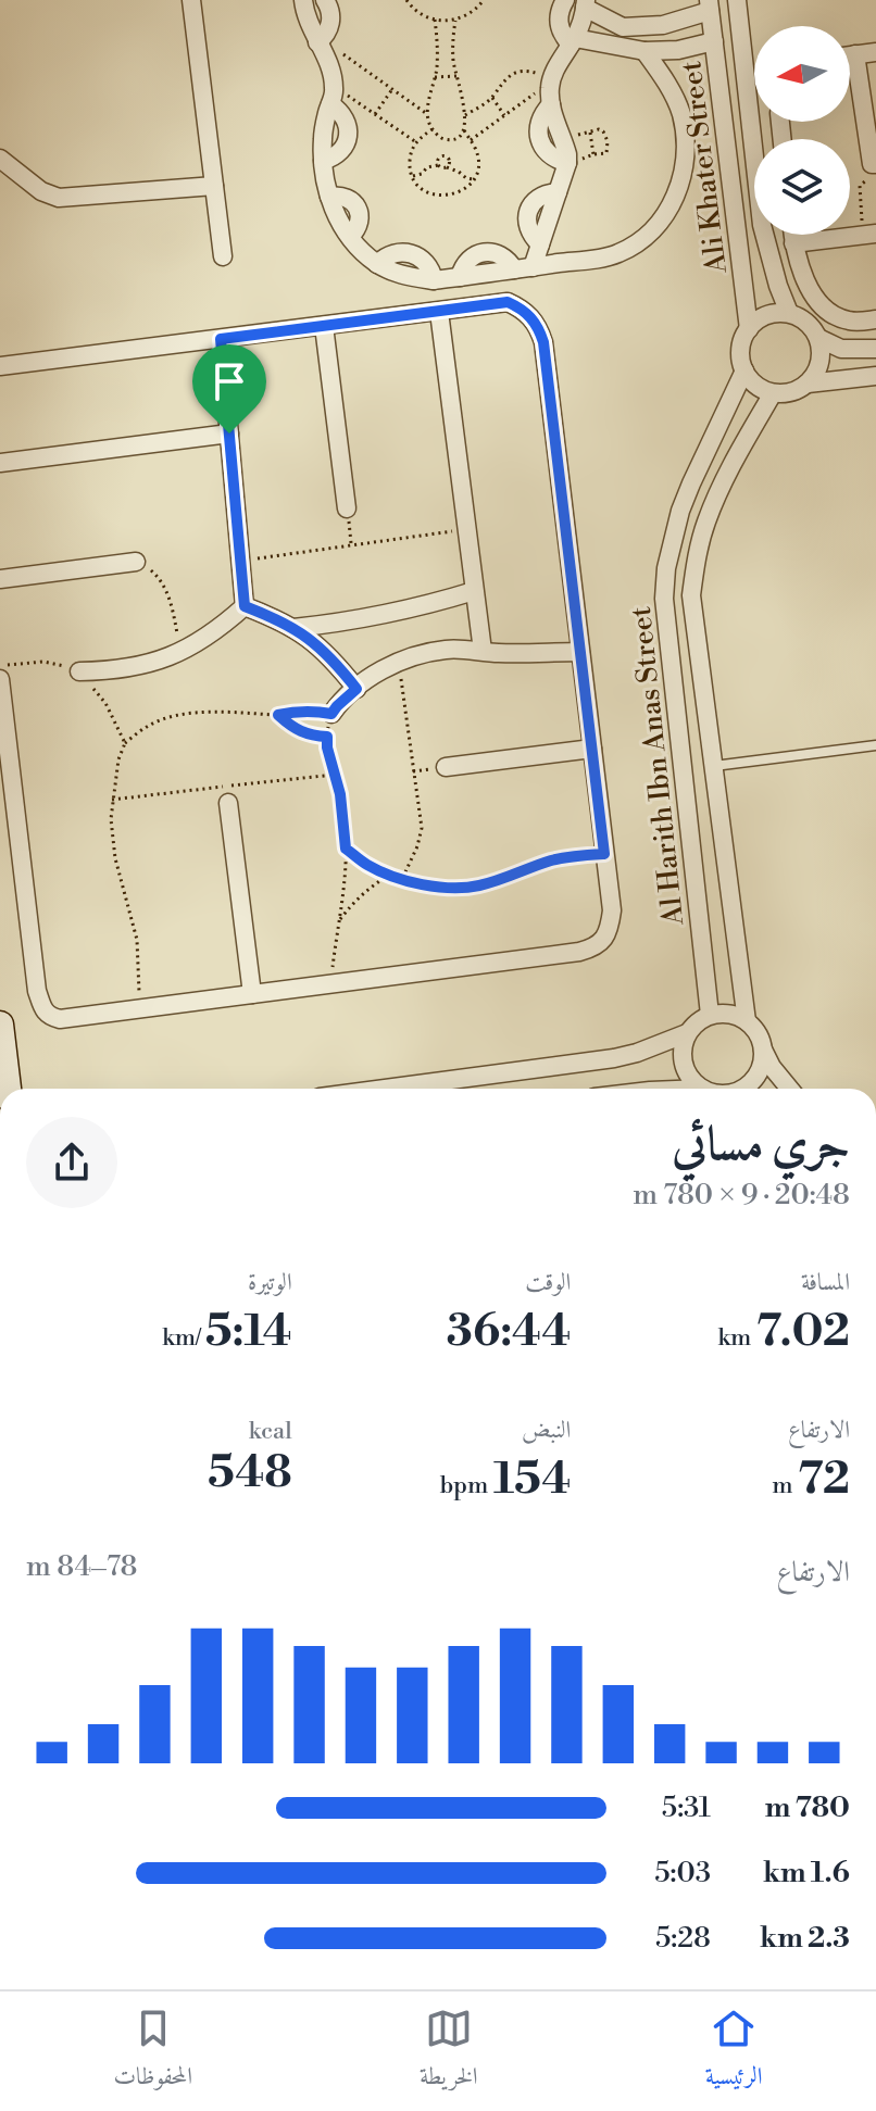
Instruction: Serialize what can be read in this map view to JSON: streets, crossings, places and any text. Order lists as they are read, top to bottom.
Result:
{
  "streets": {
    "street": ["Ali Khater Street", "Al Harith Ibn Anas Street"]
  },
  "crossings": [
    ["Ali Khater Street", "Al Harith Ibn Anas Street"]
  ],
  "north": "left",
  "page": {
    "heading": ["جري مسائي", "20:48 · 9 × 780 m"],
    "stats": [
      ["المسافة", "7.02 km"],
      ["الوقت", "36:44"],
      ["الوتيرة", "5:14 /km"],
      ["الارتفاع", "72 m"],
      ["النبض", "154 bpm"],
      ["kcal", "548"]
    ],
    "chart": ["الارتفاع", "78–84 m"],
    "list": [
      {
        "name": "780 m",
        "note": "5:31"
      },
      {
        "name": "1.6 km",
        "note": "5:03"
      },
      {
        "name": "2.3 km",
        "note": "5:28"
      }
    ],
    "tabs": ["الرئيسية", "الخريطة", "المحفوظات"]
  }
}
